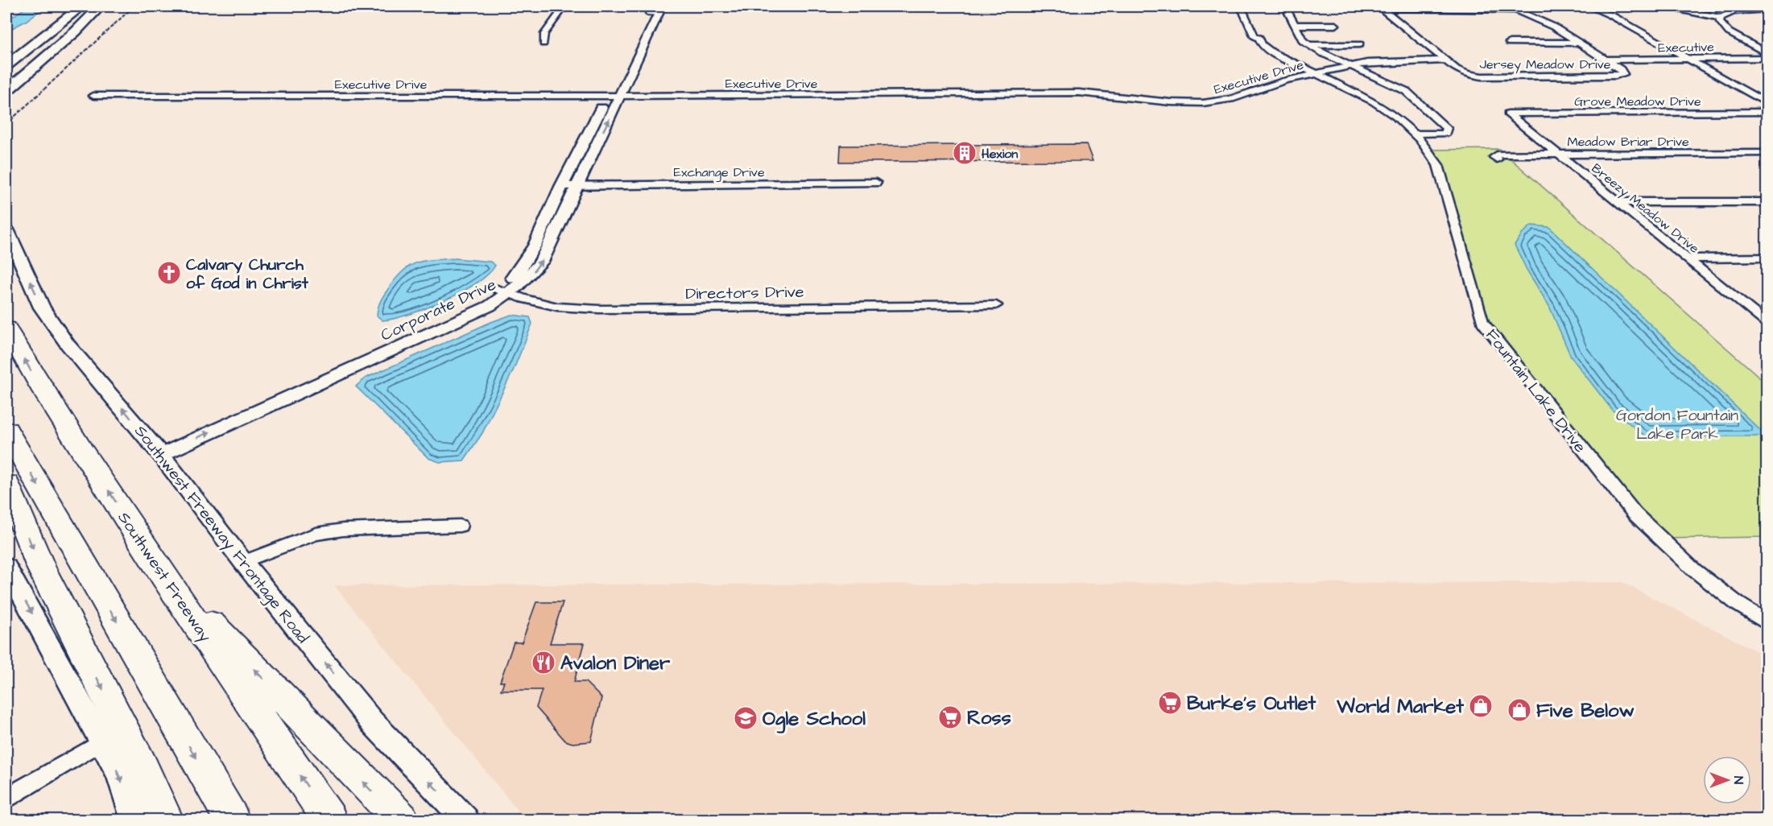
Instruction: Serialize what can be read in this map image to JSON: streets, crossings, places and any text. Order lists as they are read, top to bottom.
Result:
{
  "streets": {
    "highway": ["Southwest Freeway"],
    "main road": ["Southwest Freeway Frontage Road"],
    "street": [
      "Executive",
      "Jersey Meadow Drive",
      "Executive Drive",
      "Grove Meadow Drive",
      "Meadow Briar Drive",
      "Exchange Drive",
      "Breezy Meadow Drive",
      "Directors Drive",
      "Corporate Drive",
      "Fountain Lake Drive"
    ]
  },
  "crossings": [
    ["Executive", "Jersey Meadow Drive"],
    ["Jersey Meadow Drive", "Executive Drive"],
    ["Executive Drive", "Corporate Drive"],
    ["Executive Drive", "Fountain Lake Drive"],
    ["Grove Meadow Drive", "Breezy Meadow Drive"],
    ["Meadow Briar Drive", "Breezy Meadow Drive"],
    ["Exchange Drive", "Corporate Drive"],
    ["Directors Drive", "Corporate Drive"],
    ["Corporate Drive", "Southwest Freeway Frontage Road"]
  ],
  "one_way": ["Southwest Freeway Frontage Road"],
  "parks": ["Gordon Fountain Lake Park"],
  "places": {
    "building": ["Hexion"],
    "church": ["Calvary Church of God in Christ"],
    "restaurant": ["Avalon Diner"],
    "supermarket": ["Burke's Outlet", "Ross"],
    "shop": ["World Market", "Five Below"],
    "school or university": ["Ogle School"]
  },
  "north": "right"
}
